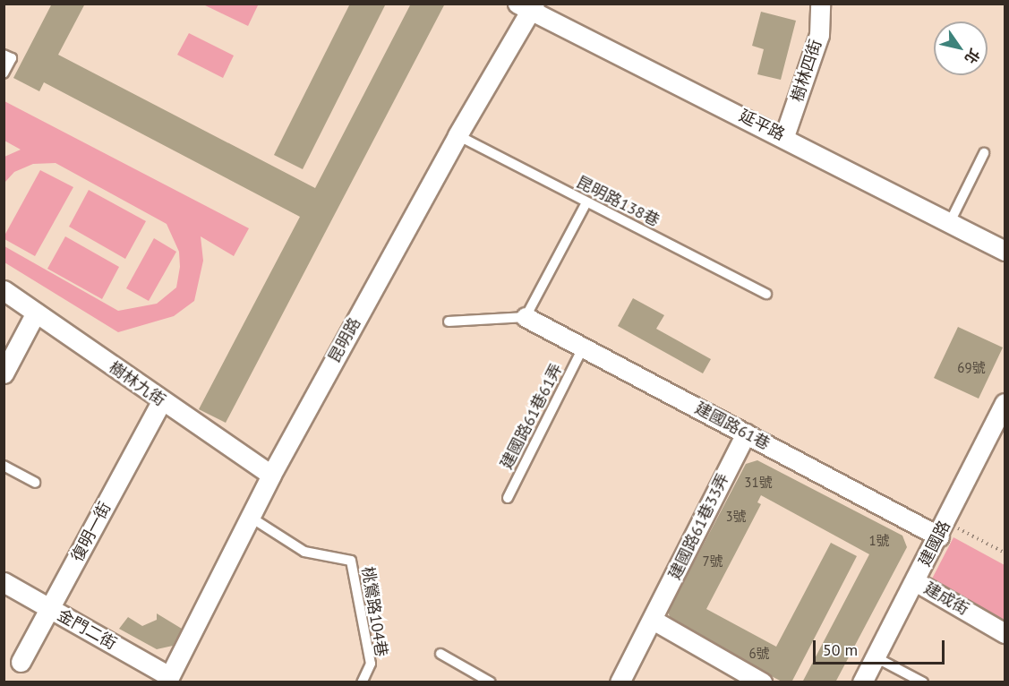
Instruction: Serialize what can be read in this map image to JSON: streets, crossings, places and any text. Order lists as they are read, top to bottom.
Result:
{
  "streets": {
    "street": [
      "樹林四街",
      "延平路",
      "昆明路",
      "樹林九街",
      "建國路61巷",
      "建國路61巷33弄",
      "復明一街",
      "建國路",
      "建成街",
      "金門二街"
    ],
    "lane": ["昆明路138巷", "建國路61巷61弄", "桃鶯路104巷"]
  },
  "crossings": [
    ["樹林四街", "延平路"],
    ["延平路", "昆明路"],
    ["昆明路138巷", "昆明路"],
    ["昆明路", "樹林九街"],
    ["昆明路", "桃鶯路104巷"],
    ["昆明路", "金門二街"],
    ["樹林九街", "復明一街"],
    ["建國路61巷61弄", "建國路61巷"],
    ["建國路61巷", "建國路61巷33弄"],
    ["建國路61巷", "建國路"],
    ["復明一街", "金門二街"],
    ["建國路", "建成街"]
  ],
  "house_numbers": [
    "69號",
    "31號",
    "3號",
    "1號",
    "7號",
    "6號"
  ],
  "scale_bar": "50 m",
  "north": "bottom right"
}
